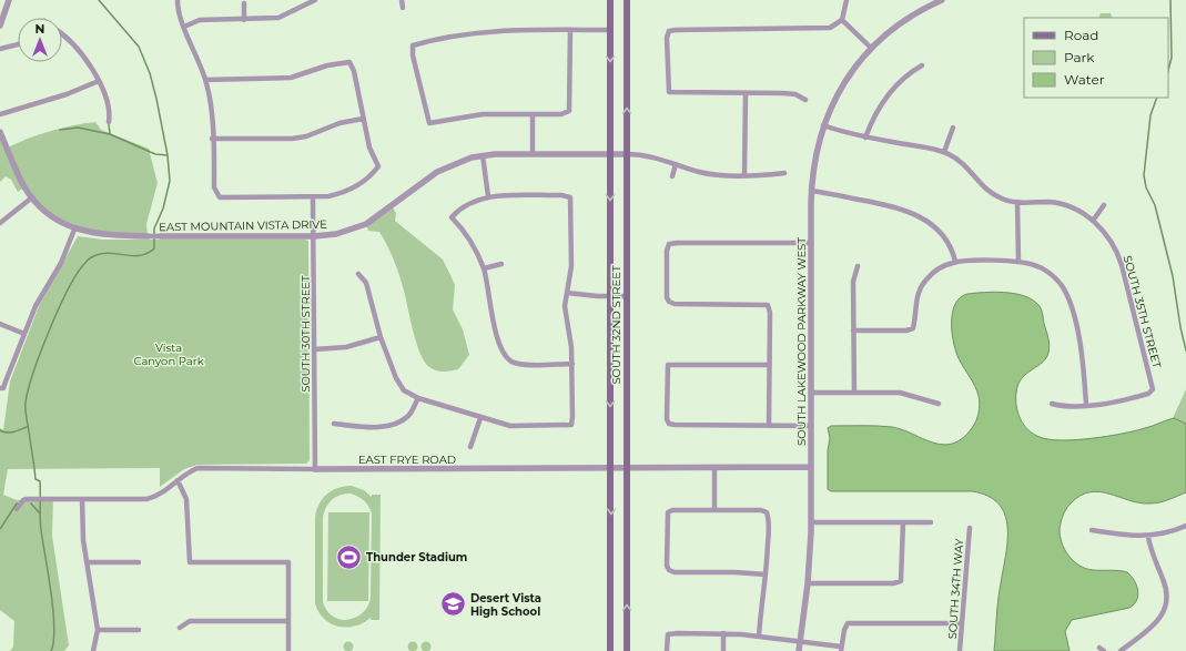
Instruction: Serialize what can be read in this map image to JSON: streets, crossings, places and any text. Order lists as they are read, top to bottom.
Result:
{
  "streets": {
    "main road": ["SOUTH 32ND STREET"],
    "street": [
      "EAST MOUNTAIN VISTA DRIVE",
      "SOUTH 35TH STREET",
      "SOUTH 30TH STREET",
      "SOUTH LAKEWOOD PARKWAY WEST",
      "EAST FRYE ROAD",
      "SOUTH 34TH WAY"
    ]
  },
  "crossings": [
    ["EAST MOUNTAIN VISTA DRIVE", "SOUTH 32ND STREET"],
    ["EAST MOUNTAIN VISTA DRIVE", "SOUTH 30TH STREET"],
    ["SOUTH 32ND STREET", "EAST FRYE ROAD"],
    ["SOUTH 30TH STREET", "EAST FRYE ROAD"],
    ["SOUTH LAKEWOOD PARKWAY WEST", "EAST FRYE ROAD"]
  ],
  "parks": ["Vista Canyon Park"],
  "places": {
    "sports": ["Thunder Stadium"],
    "school or university": ["Desert Vista High School"]
  },
  "legend": ["Road", "Park", "Water"],
  "north": "top"
}
